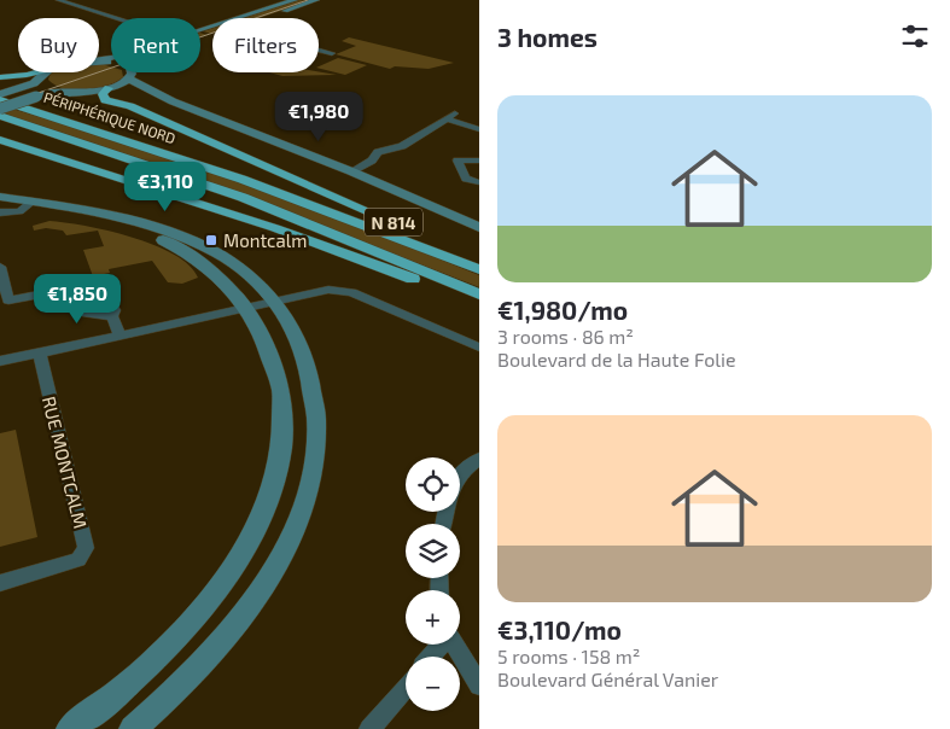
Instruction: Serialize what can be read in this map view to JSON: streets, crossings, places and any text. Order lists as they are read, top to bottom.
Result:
{
  "streets": {
    "highway": ["PÉRIPHÉRIQUE NORD", "N 814"],
    "street": ["RUE MONTCALM"]
  },
  "places": {
    "transit": ["Montcalm"]
  },
  "page": {
    "heading": "3 homes",
    "chip": ["Buy", "Rent", "Filters"],
    "list": [
      {
        "name": "€1,980/mo",
        "note": "3 rooms · 86 m² · Boulevard de la Haute Folie"
      },
      {
        "name": "€3,110/mo",
        "note": "5 rooms · 158 m² · Boulevard Général Vanier"
      }
    ],
    "price": ["€1,980", "€3,110", "€1,850"],
    "map_buttons": ["+", "−"]
  }
}
